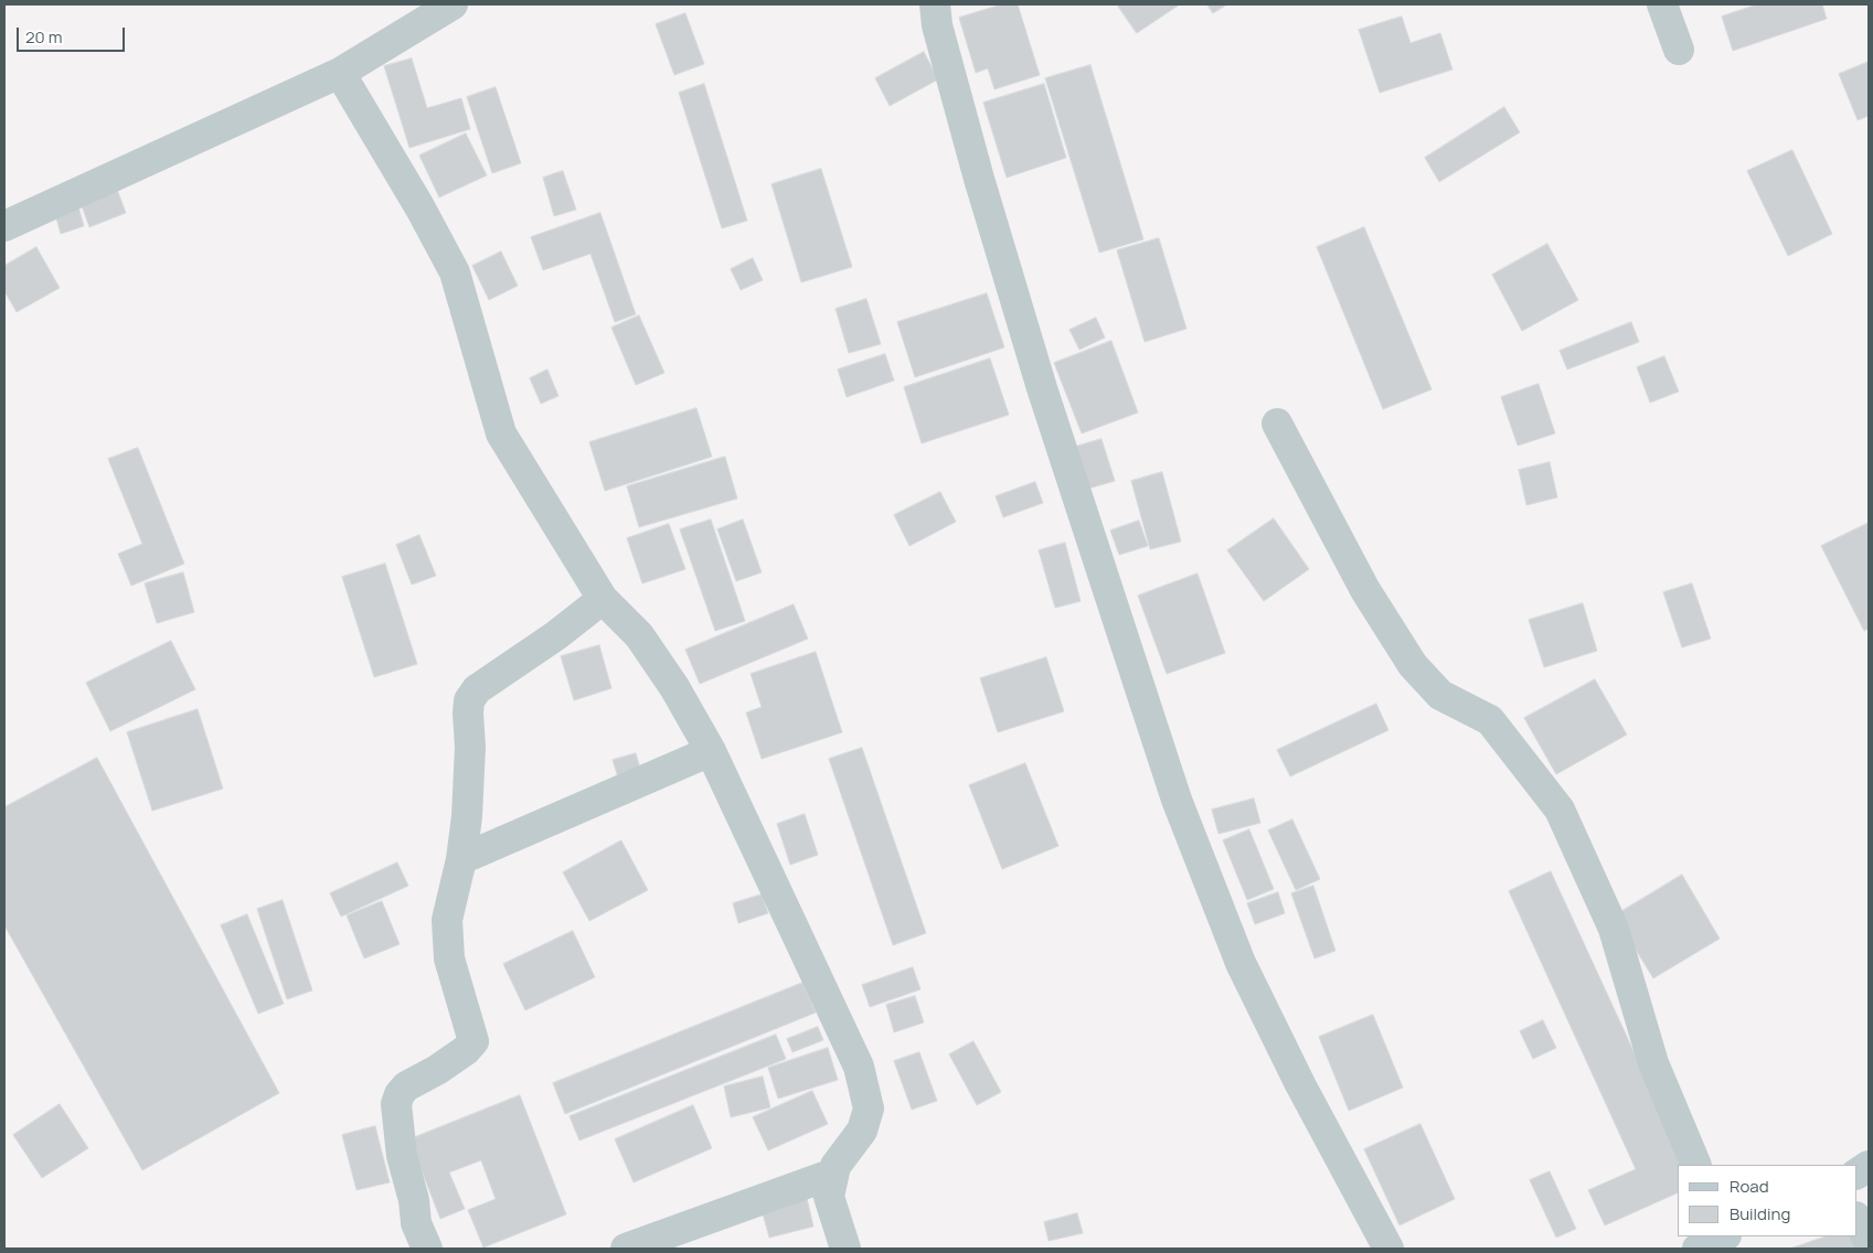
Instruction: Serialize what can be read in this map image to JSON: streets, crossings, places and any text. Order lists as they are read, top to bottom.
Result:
{
  "legend": ["Road", "Building"],
  "scale_bar": "20 m"
}
